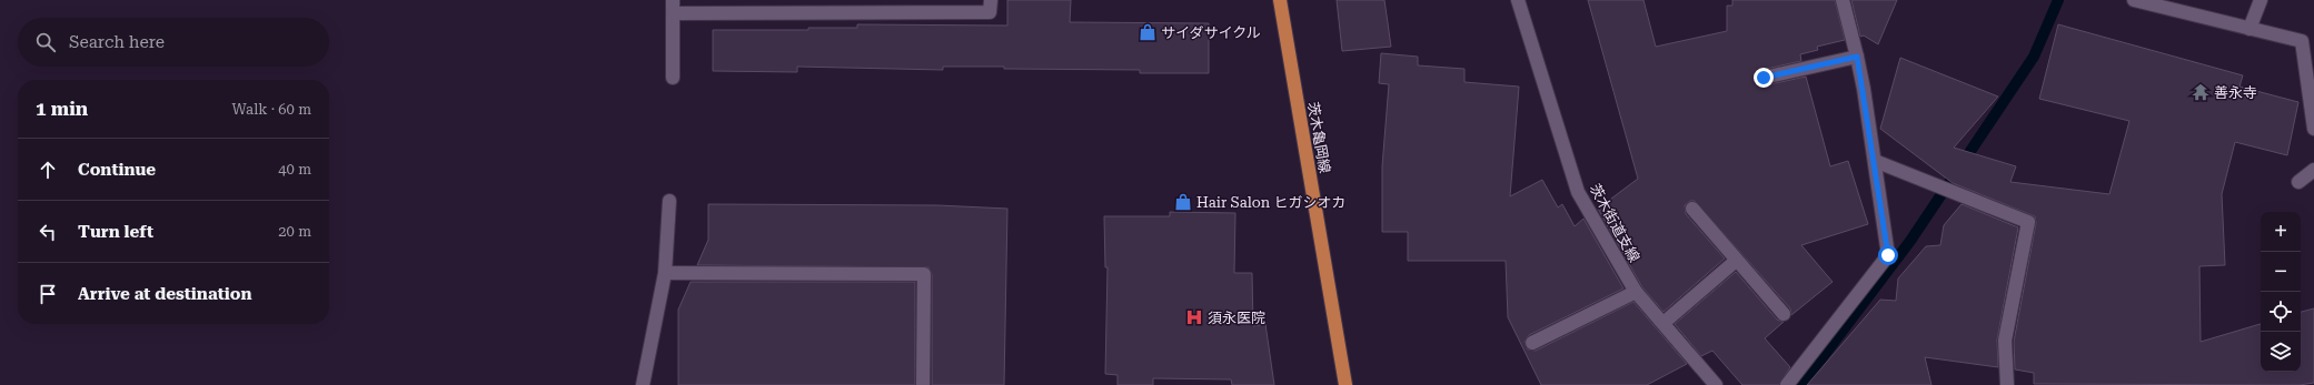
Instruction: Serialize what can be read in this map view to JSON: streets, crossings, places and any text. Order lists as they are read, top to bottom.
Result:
{
  "streets": {
    "main road": ["茨木亀岡線"],
    "street": ["茨木街道支線"]
  },
  "places": {
    "shop": ["サイダサイクル", "Hair Salon ヒガシオカ"],
    "temple": ["善永寺"],
    "hospital": ["須永医院"]
  },
  "page": {
    "search": "Search here",
    "heading": ["1 min", "Walk · 60 m"],
    "list": [
      ["Continue", "40 m"],
      ["Turn left", "20 m"],
      "Arrive at destination"
    ],
    "map_buttons": ["+", "−"]
  }
}
